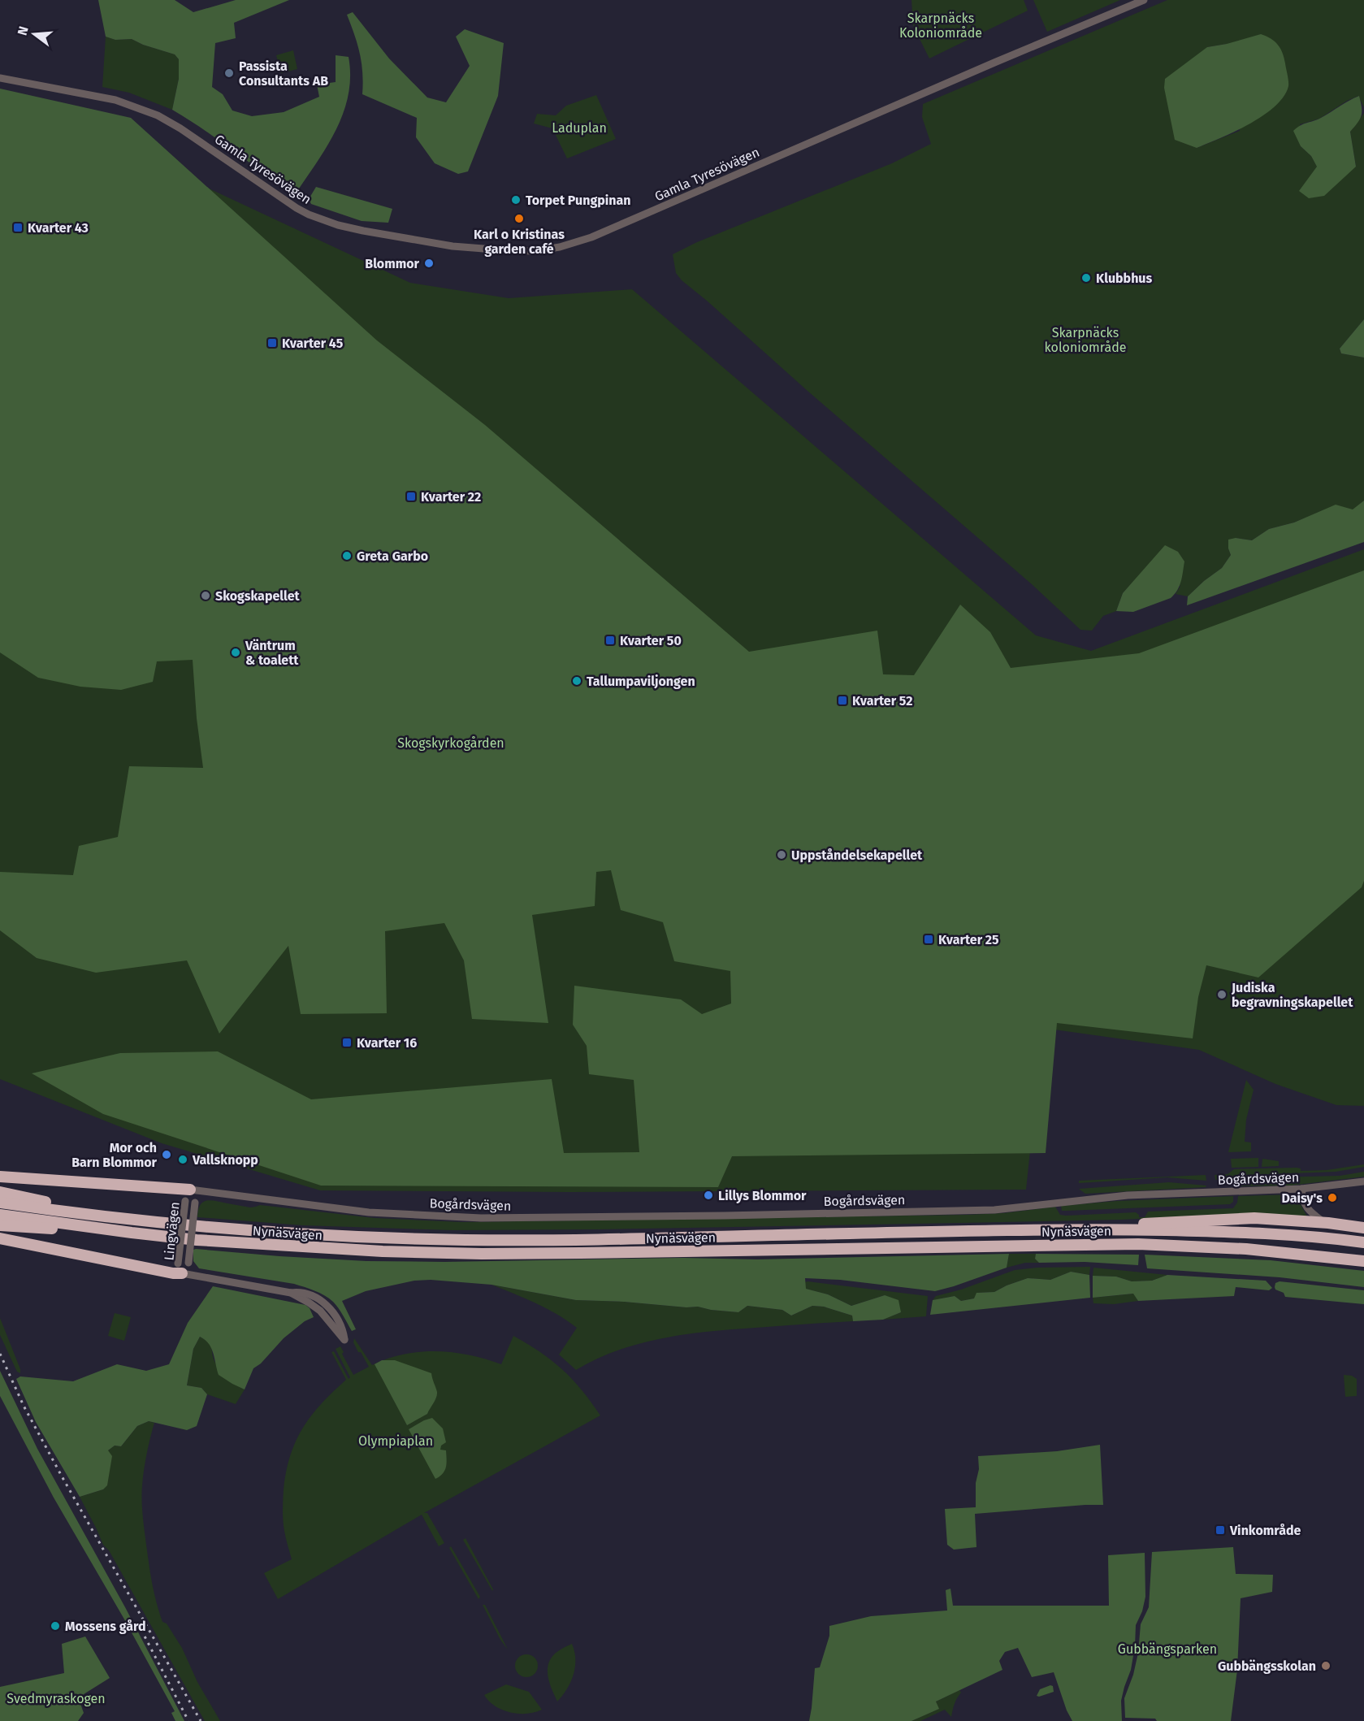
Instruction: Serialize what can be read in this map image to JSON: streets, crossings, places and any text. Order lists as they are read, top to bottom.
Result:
{
  "streets": {
    "highway": ["Nynäsvägen"],
    "street": ["Gamla Tyresövägen", "Bogårdsvägen", "Lingvägen"]
  },
  "crossings": [
    ["Bogårdsvägen", "Lingvägen"]
  ],
  "parks": [
    "Skarpnäcks Koloniområde",
    "Laduplan",
    "Skarpnäcks koloniområde",
    "Skogskyrkogården",
    "Olympiaplan",
    "Gubbängsparken",
    "Svedmyraskogen"
  ],
  "places": {
    "other": [
      "Passista Consultants AB",
      "Torpet Pungpinan",
      "Karl o Kristinas garden café",
      "Blommor",
      "Klubbhus",
      "Greta Garbo",
      "Skogskapellet",
      "Väntrum & toalett",
      "Tallumpaviljongen",
      "Uppståndelsekapellet",
      "Judiska begravningskapellet",
      "Mor och Barn Blommor",
      "Vallsknopp",
      "Lillys Blommor",
      "Daisy's",
      "Mossens gård",
      "Gubbängsskolan"
    ],
    "transit": [
      "Kvarter 43",
      "Kvarter 45",
      "Kvarter 22",
      "Kvarter 50",
      "Kvarter 52",
      "Kvarter 25",
      "Kvarter 16",
      "Vinkområde"
    ]
  },
  "north": "left"
}
